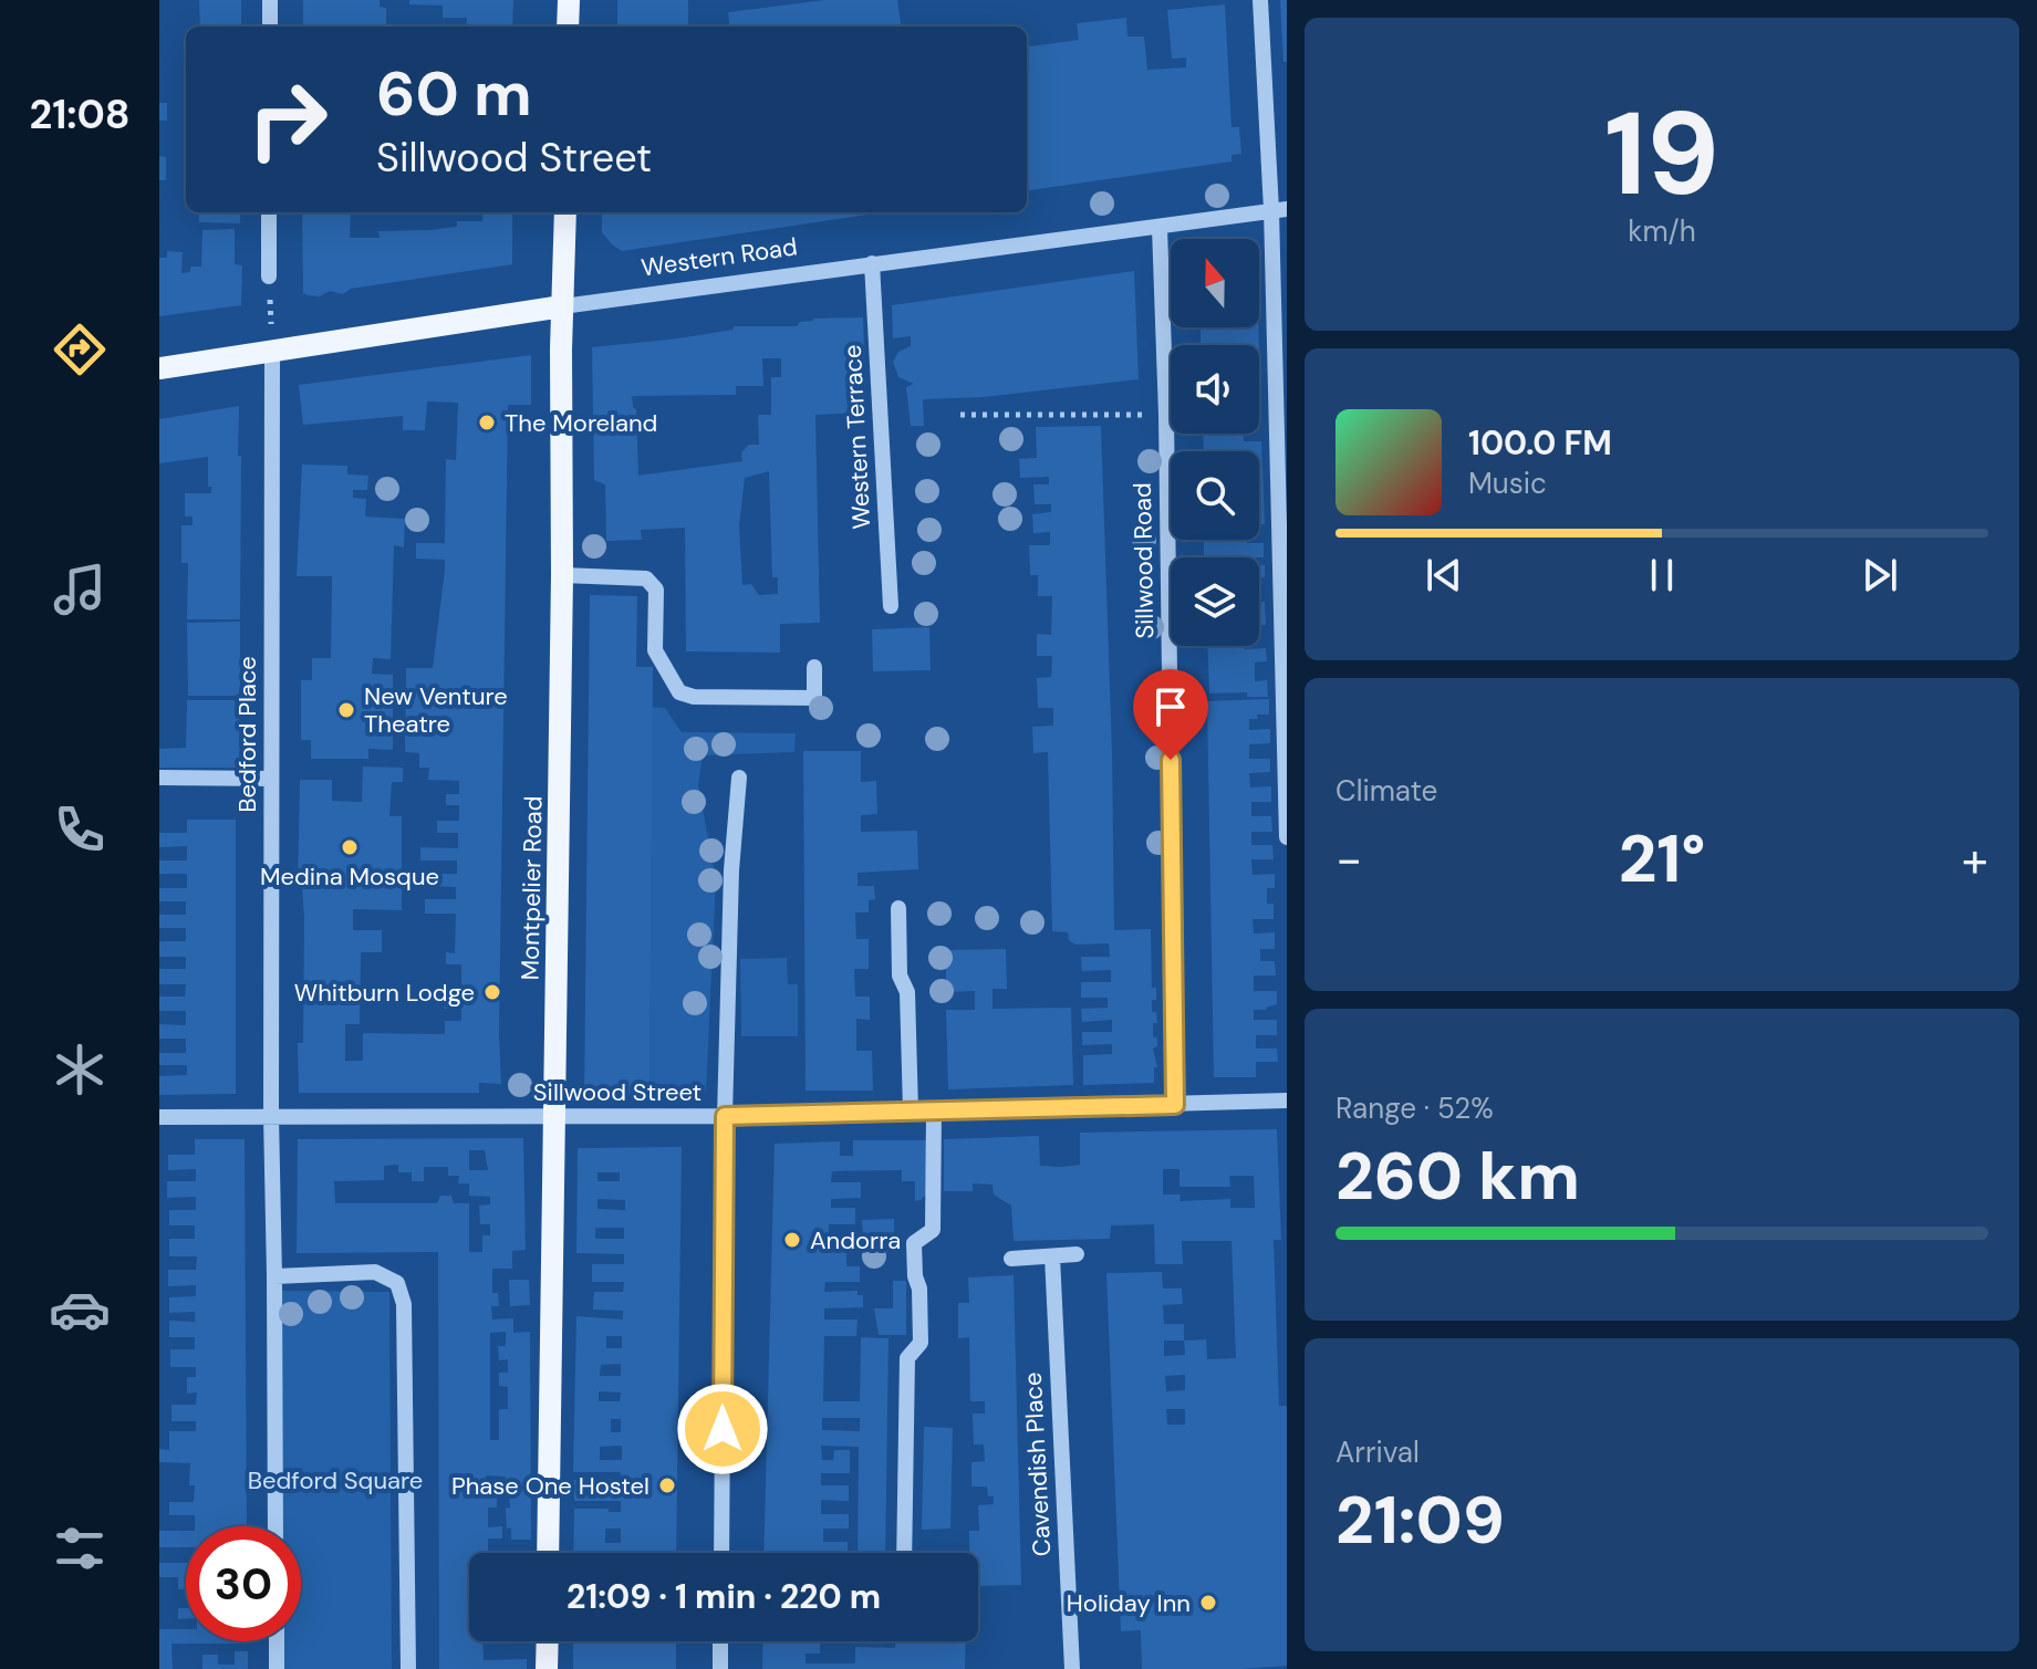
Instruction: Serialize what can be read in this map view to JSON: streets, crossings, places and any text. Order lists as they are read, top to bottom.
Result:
{
  "streets": {
    "main road": ["Western Road", "Montpelier Road"],
    "street": [
      "Western Terrace",
      "Sillwood Road",
      "Bedford Place",
      "Sillwood Street",
      "Cavendish Place"
    ]
  },
  "crossings": [
    ["Western Road", "Western Terrace"],
    ["Western Road", "Sillwood Road"],
    ["Western Road", "Bedford Place"],
    ["Western Road", "Montpelier Road"],
    ["Sillwood Road", "Sillwood Street"],
    ["Bedford Place", "Sillwood Street"],
    ["Montpelier Road", "Sillwood Street"]
  ],
  "parks": ["Bedford Square"],
  "places": [
    "The Moreland",
    "New Venture Theatre",
    "Medina Mosque",
    "Whitburn Lodge",
    "Andorra",
    "Phase One Hostel",
    "Holiday Inn"
  ],
  "north": "top",
  "page": {
    "tabs": "21:08",
    "tile": [
      ["19", "km/h"],
      "Climate",
      ["Range · 52%", "260 km"],
      ["Arrival", "21:09"]
    ],
    "turn": ["60 m", "Sillwood Street"],
    "song": ["100.0 FM", "Music"],
    "heat": ["−", "21°", "+"],
    "limit": "30",
    "trip": "21:09 · 1 min · 220 m"
  }
}
